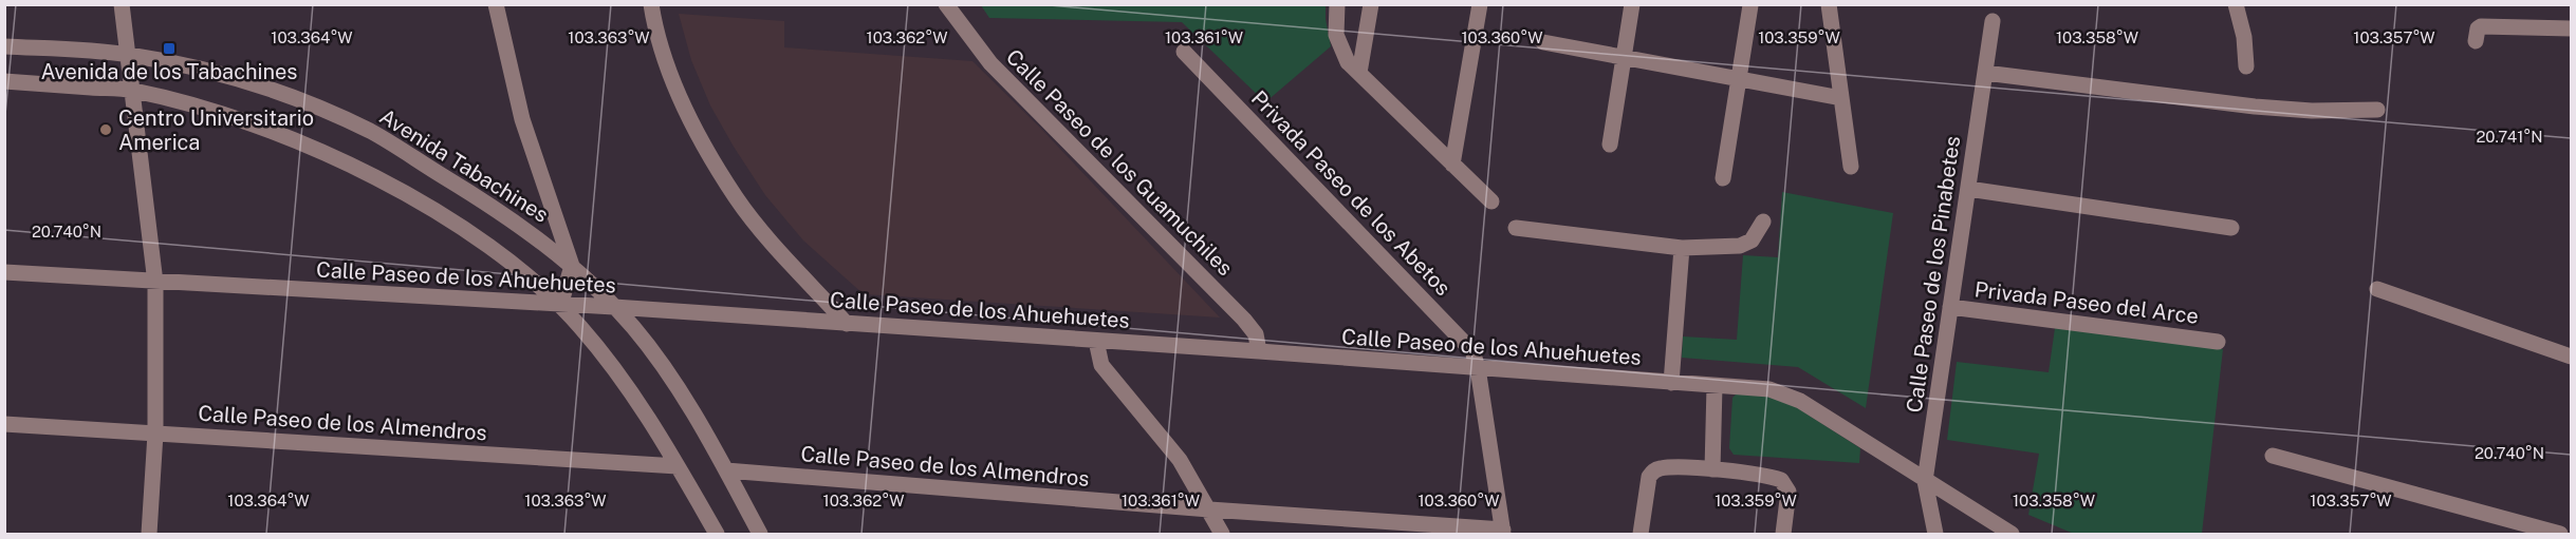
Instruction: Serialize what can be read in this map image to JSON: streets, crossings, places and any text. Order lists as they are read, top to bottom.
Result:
{
  "streets": {
    "street": [
      "Calle Paseo de los Guamuchiles",
      "Avenida Tabachines",
      "Privada Paseo de los Abetos",
      "Calle Paseo de los Pinabetes",
      "Calle Paseo de los Ahuehuetes",
      "Privada Paseo del Arce",
      "Calle Paseo de los Almendros"
    ]
  },
  "crossings": [
    ["Calle Paseo de los Guamuchiles", "Calle Paseo de los Ahuehuetes"],
    ["Avenida Tabachines", "Calle Paseo de los Ahuehuetes"],
    ["Avenida Tabachines", "Calle Paseo de los Almendros"],
    ["Privada Paseo de los Abetos", "Calle Paseo de los Ahuehuetes"],
    ["Privada Paseo de los Abetos", "Calle Paseo de los Almendros"],
    ["Calle Paseo de los Pinabetes", "Calle Paseo de los Ahuehuetes"],
    ["Calle Paseo de los Pinabetes", "Privada Paseo del Arce"]
  ],
  "places": {
    "transit": ["Avenida de los Tabachines"],
    "other": ["Centro Universitario America"]
  },
  "coordinates": [
    "103.364°W",
    "103.363°W",
    "103.362°W",
    "103.361°W",
    "103.360°W",
    "103.358°W",
    "103.357°W",
    "103.359°W",
    "20.741°N",
    "20.740°N"
  ]
}
